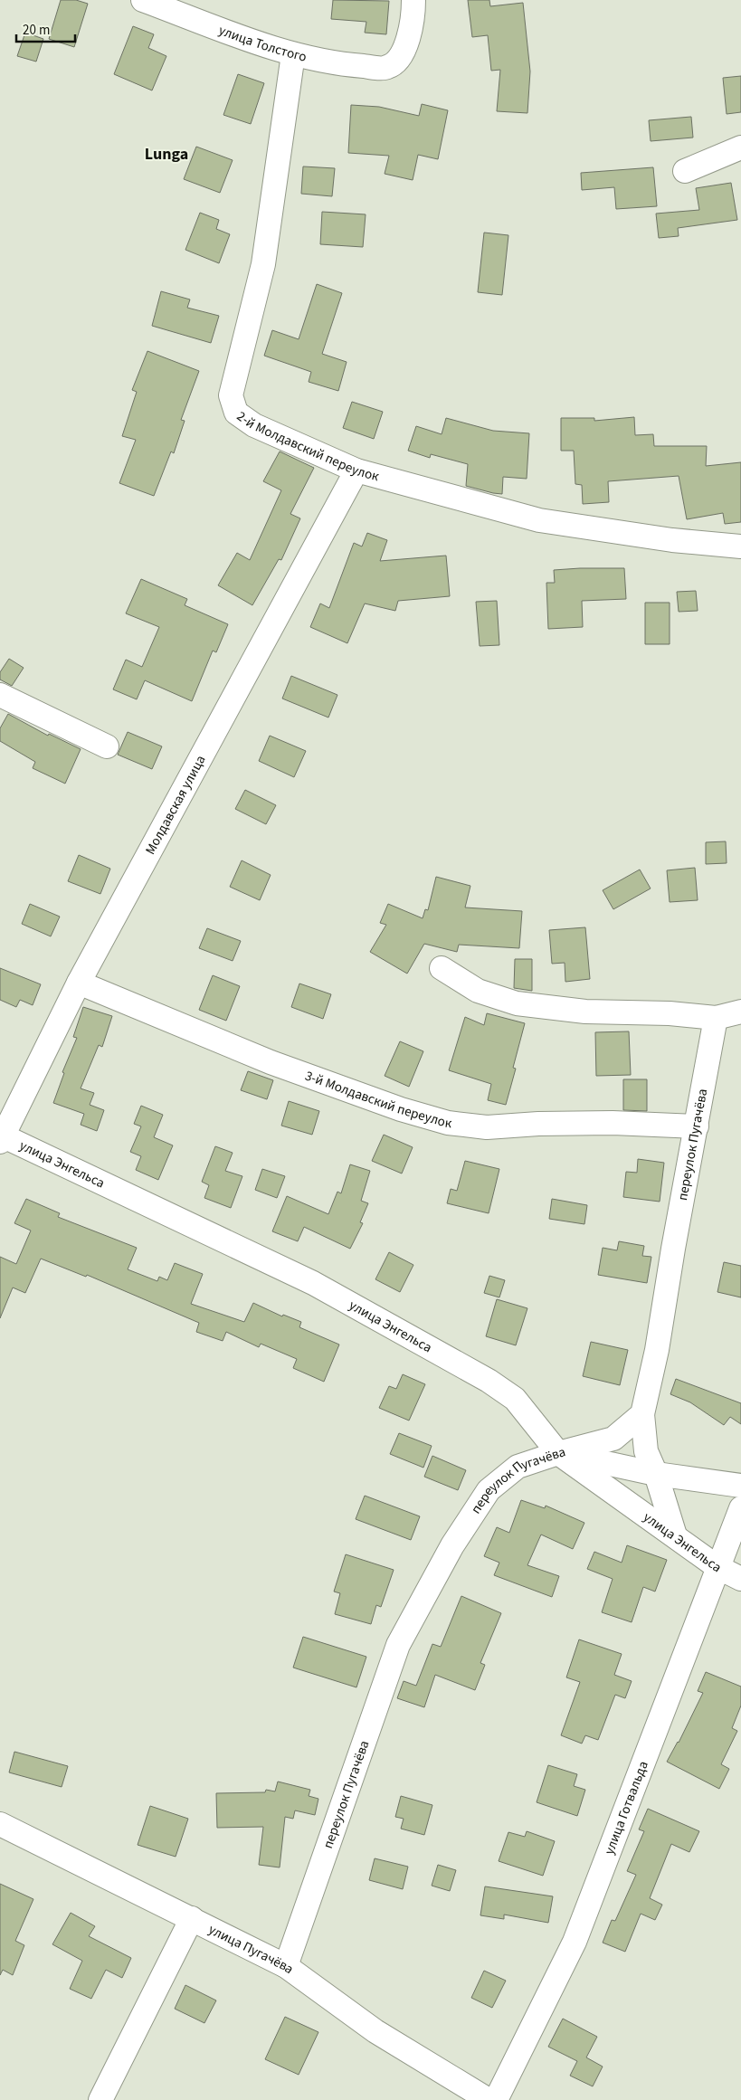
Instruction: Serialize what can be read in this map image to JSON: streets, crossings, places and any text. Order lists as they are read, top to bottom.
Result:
{
  "streets": {
    "street": [
      "улица Толстого",
      "2-й Молдавский переулок",
      "Молдавская улица",
      "3-й Молдавский переулок",
      "переулок Пугачёва",
      "улица Энгельса",
      "улица Готвальда",
      "улица Пугачёва"
    ]
  },
  "crossings": [
    ["улица Толстого", "2-й Молдавский переулок"],
    ["2-й Молдавский переулок", "Молдавская улица"],
    ["Молдавская улица", "3-й Молдавский переулок"],
    ["Молдавская улица", "улица Энгельса"],
    ["3-й Молдавский переулок", "переулок Пугачёва"],
    ["переулок Пугачёва", "улица Энгельса"],
    ["переулок Пугачёва", "улица Пугачёва"],
    ["улица Энгельса", "улица Готвальда"]
  ],
  "districts": ["Lunga"],
  "scale_bar": "20 m"
}
